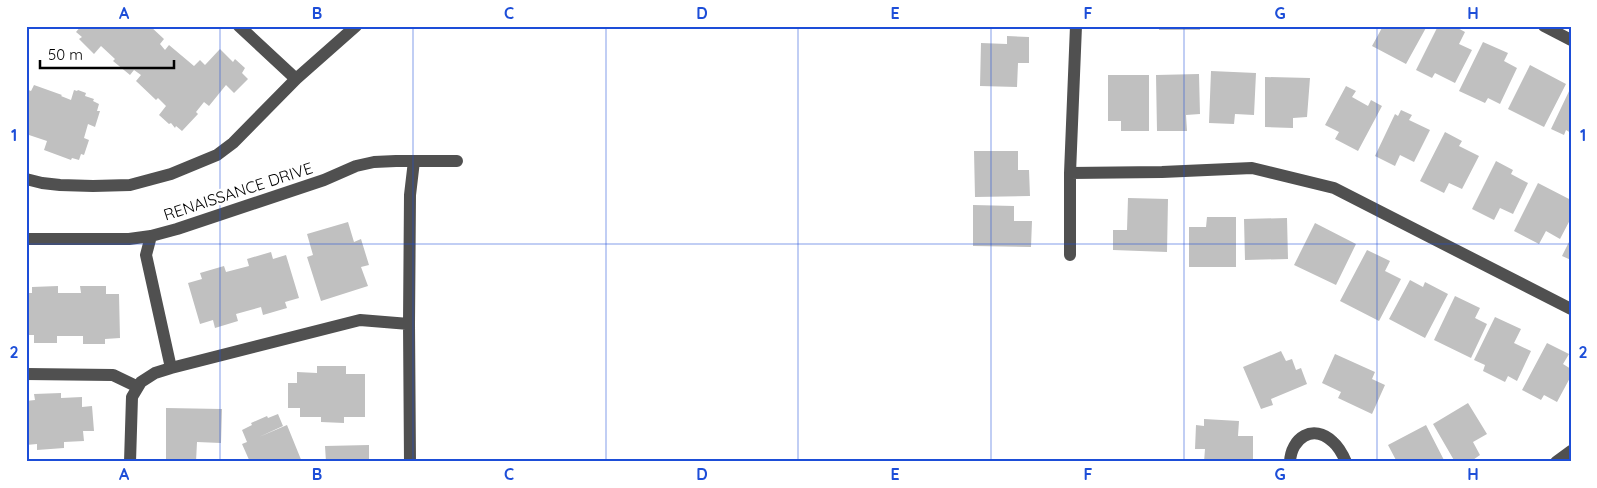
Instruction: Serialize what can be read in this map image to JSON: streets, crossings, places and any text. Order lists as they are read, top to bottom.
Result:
{
  "streets": {
    "street": ["RENAISSANCE DRIVE"]
  },
  "scale_bar": "50 m",
  "grid": {
    "columns": [
      "A",
      "B",
      "C",
      "D",
      "E",
      "F",
      "G",
      "H"
    ],
    "rows": ["1", "2"]
  }
}
